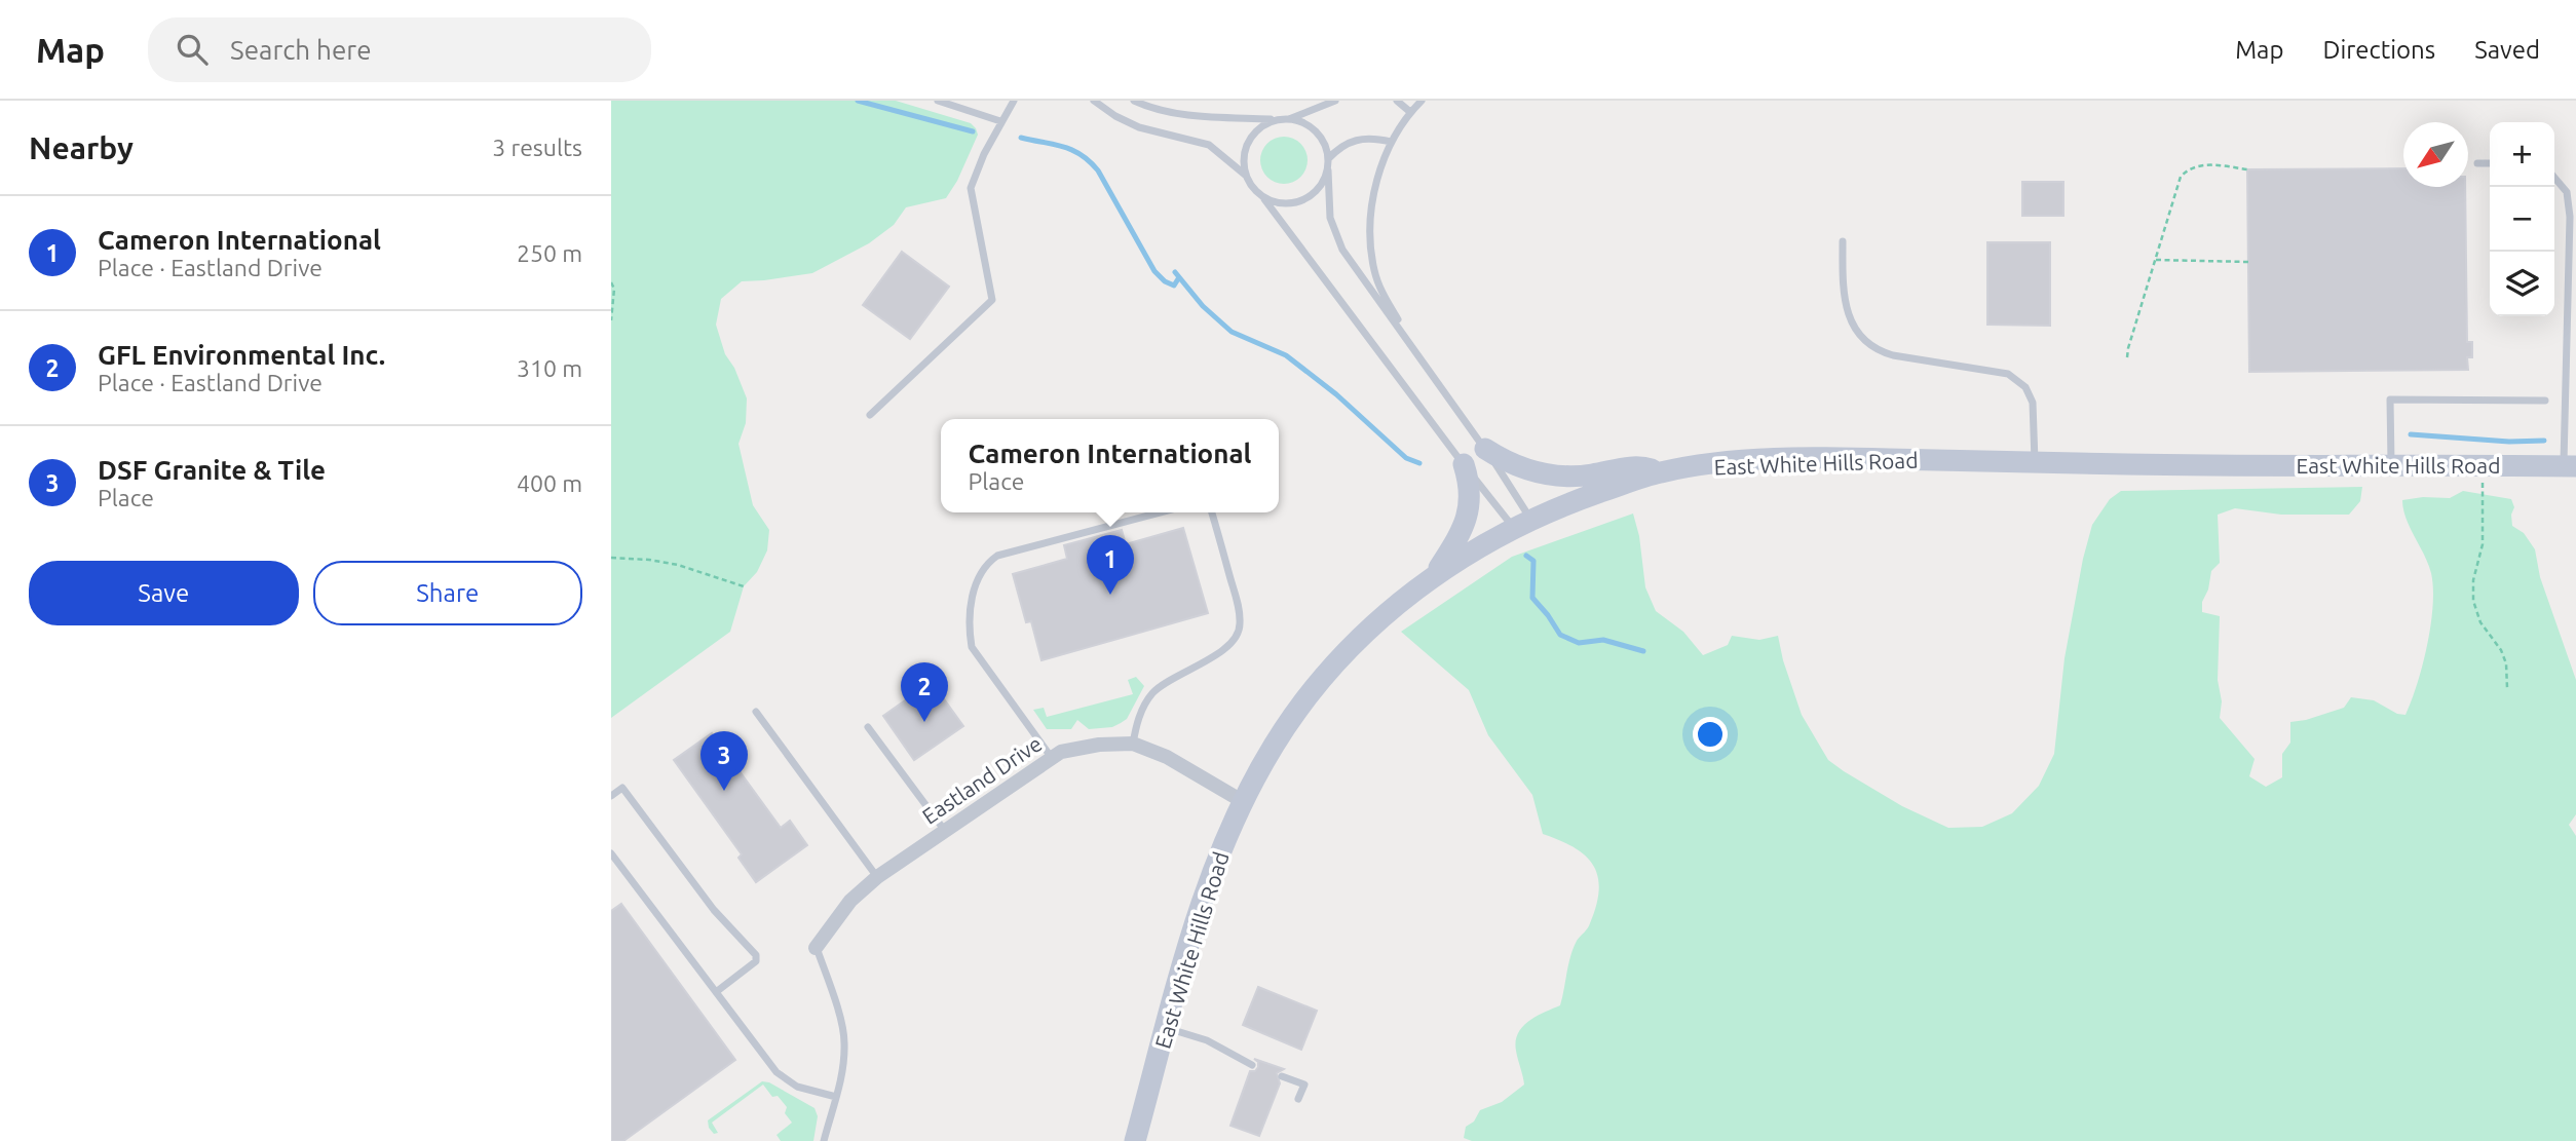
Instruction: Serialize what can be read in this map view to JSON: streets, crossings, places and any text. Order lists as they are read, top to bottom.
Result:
{
  "streets": {
    "main road": ["East White Hills Road"],
    "street": ["Eastland Drive"]
  },
  "crossings": [
    ["East White Hills Road", "Eastland Drive"]
  ],
  "north": "bottom left",
  "page": {
    "header": "Map",
    "search": "Search here",
    "nav": ["Map", "Directions", "Saved"],
    "heading": ["Nearby", "3 results"],
    "map_buttons": ["+", "−"],
    "list": [
      {
        "mark": "1",
        "name": "Cameron International",
        "note": "Place · Eastland Drive",
        "value": "250 m"
      },
      {
        "mark": "2",
        "name": "GFL Environmental Inc.",
        "note": "Place · Eastland Drive",
        "value": "310 m"
      },
      {
        "mark": "3",
        "name": "DSF Granite & Tile",
        "note": "Place",
        "value": "400 m"
      }
    ],
    "popup": ["Cameron International", "Place"],
    "pins": ["1", "2", "3"],
    "buttons": ["Save", "Share"]
  }
}
